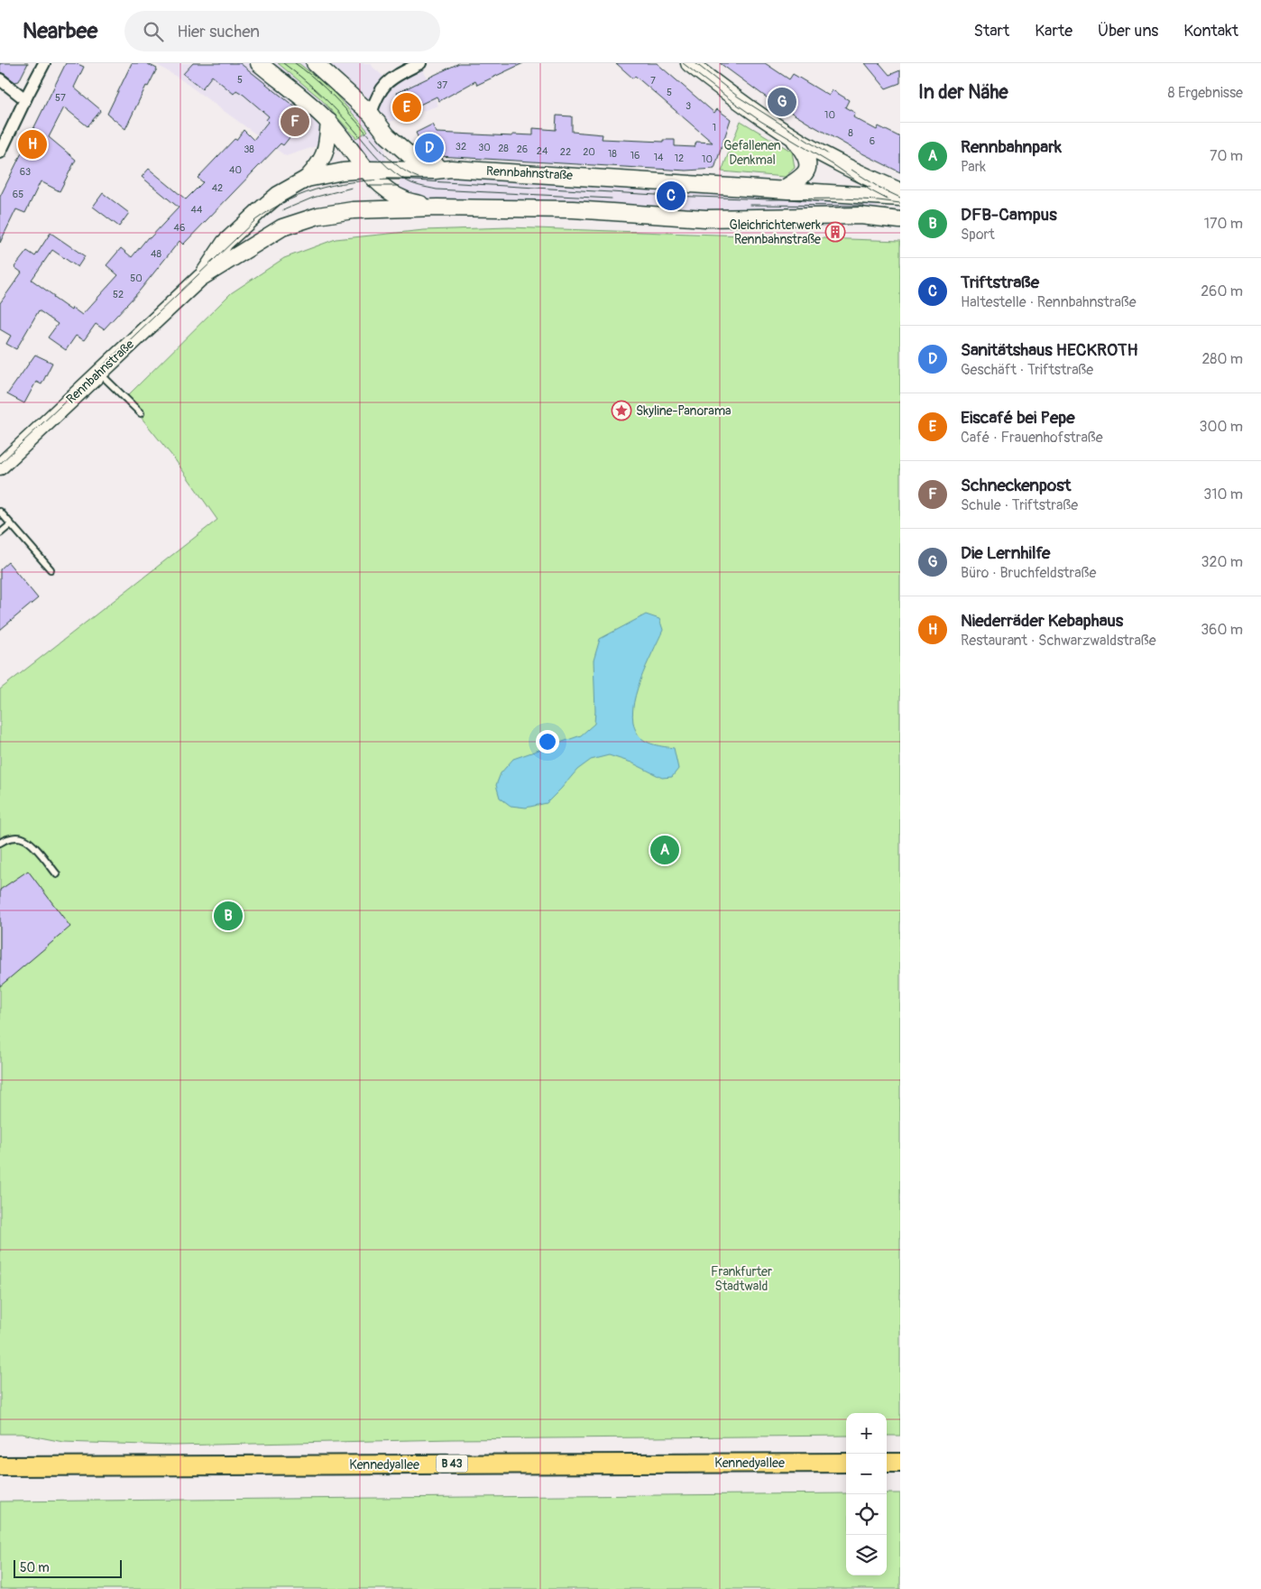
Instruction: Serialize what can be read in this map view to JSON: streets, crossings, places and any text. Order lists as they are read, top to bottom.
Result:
{
  "streets": {
    "main road": ["Rennbahnstraße", "Kennedyallee", "B 43"]
  },
  "parks": ["Gefallenen Denkmal", "Frankfurter Stadtwald"],
  "places": {
    "building": ["Gleichrichterwerk Rennbahnstraße"],
    "place": ["Skyline-Panorama"]
  },
  "house_numbers": [
    "5",
    "7",
    "37",
    "5",
    "57",
    "3",
    "10",
    "1",
    "8",
    "6",
    "32",
    "30",
    "28",
    "38",
    "26",
    "24",
    "22",
    "20",
    "18",
    "16",
    "14",
    "12",
    "10",
    "40",
    "63",
    "42",
    "65",
    "44",
    "46",
    "48",
    "50",
    "52"
  ],
  "scale_bar": "50 m",
  "page": {
    "header": "Nearbee",
    "search": "Hier suchen",
    "nav": [
      "Start",
      "Karte",
      "Über uns",
      "Kontakt"
    ],
    "heading": ["In der Nähe", "8 Ergebnisse"],
    "pins": [
      "G",
      "E",
      "F",
      "H",
      "D",
      "C",
      "A",
      "B"
    ],
    "list": [
      {
        "mark": "A",
        "name": "Rennbahnpark",
        "note": "Park",
        "value": "70 m"
      },
      {
        "mark": "B",
        "name": "DFB-Campus",
        "note": "Sport",
        "value": "170 m"
      },
      {
        "mark": "C",
        "name": "Triftstraße",
        "note": "Haltestelle · Rennbahnstraße",
        "value": "260 m"
      },
      {
        "mark": "D",
        "name": "Sanitätshaus HECKROTH",
        "note": "Geschäft · Triftstraße",
        "value": "280 m"
      },
      {
        "mark": "E",
        "name": "Eiscafé bei Pepe",
        "note": "Café · Frauenhofstraße",
        "value": "300 m"
      },
      {
        "mark": "F",
        "name": "Schneckenpost",
        "note": "Schule · Triftstraße",
        "value": "310 m"
      },
      {
        "mark": "G",
        "name": "Die Lernhilfe",
        "note": "Büro · Bruchfeldstraße",
        "value": "320 m"
      },
      {
        "mark": "H",
        "name": "Niederräder Kebaphaus",
        "note": "Restaurant · Schwarzwaldstraße",
        "value": "360 m"
      }
    ],
    "map_buttons": ["+", "−"],
    "scale": "50 m"
  }
}
